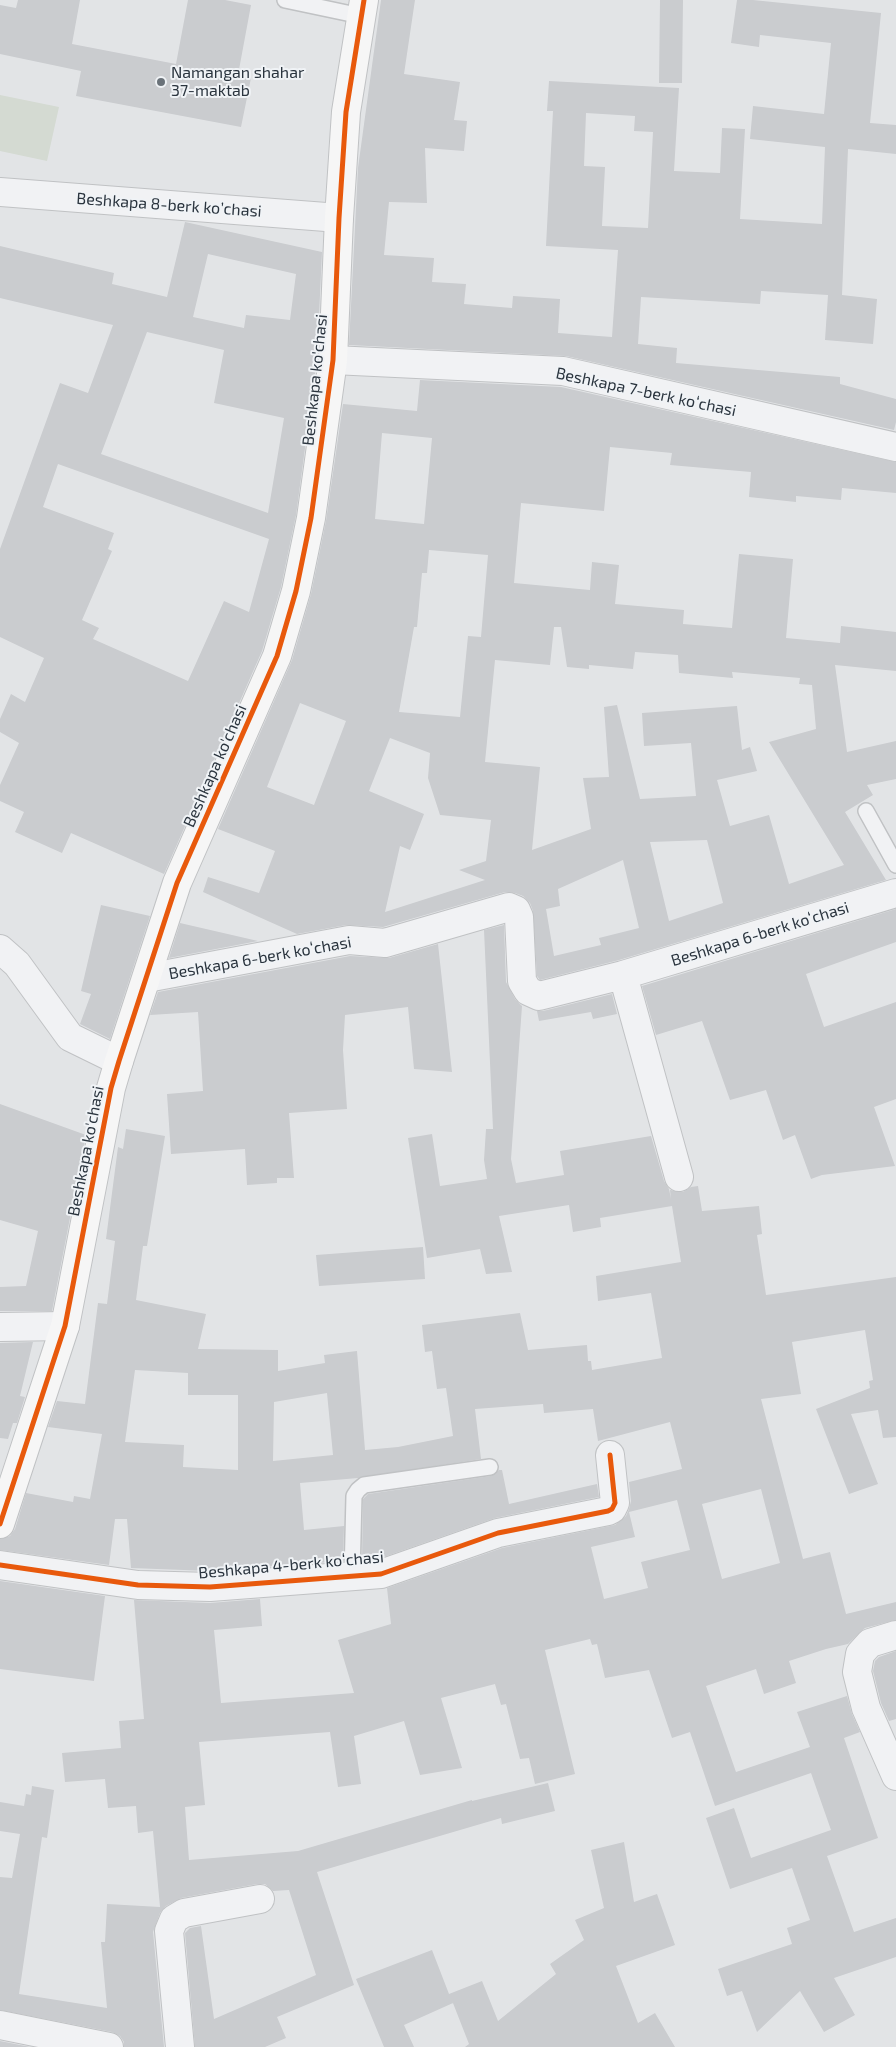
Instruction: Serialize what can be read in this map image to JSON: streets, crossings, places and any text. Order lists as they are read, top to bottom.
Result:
{
  "streets": {
    "street": [
      "Beshkapa 8-berk koʼchasi",
      "Beshkapa ko'chasi",
      "Beshkapa 7-berk koʻchasi",
      "Beshkapa 6-berk koʻchasi",
      "Beshkapa 4-berk koʻchasi"
    ]
  },
  "crossings": [
    ["Beshkapa 8-berk koʼchasi", "Beshkapa ko'chasi"],
    ["Beshkapa ko'chasi", "Beshkapa 7-berk koʻchasi"],
    ["Beshkapa ko'chasi", "Beshkapa 6-berk koʻchasi"]
  ],
  "places": ["Namangan shahar 37-maktab"]
}
